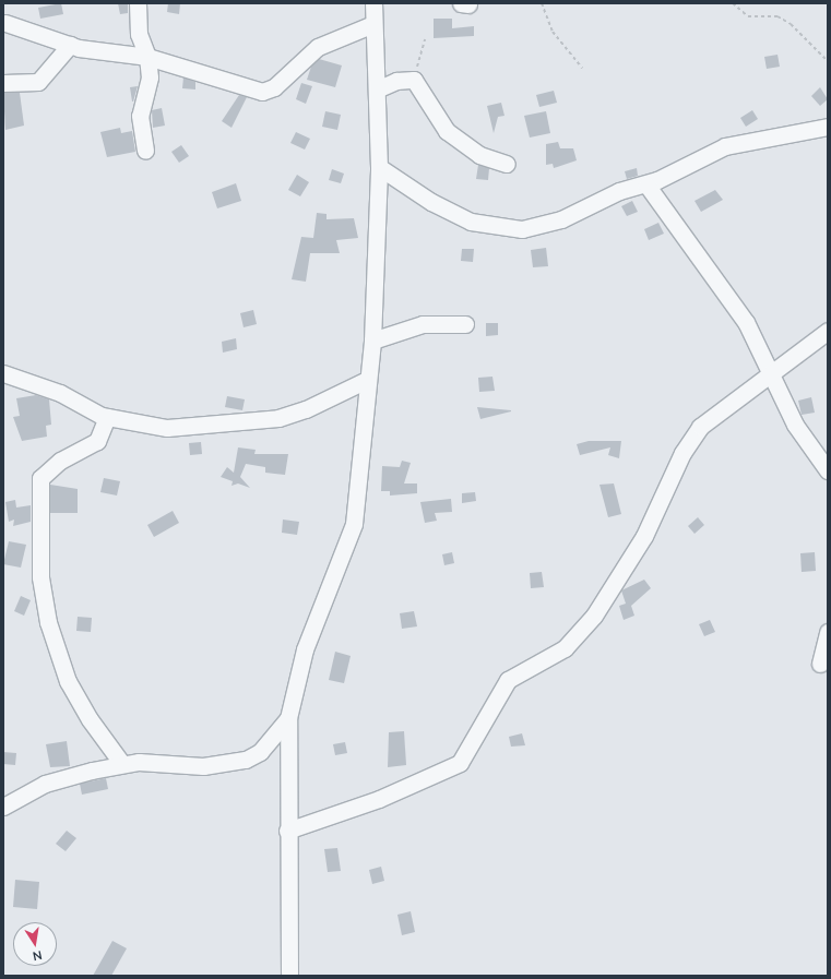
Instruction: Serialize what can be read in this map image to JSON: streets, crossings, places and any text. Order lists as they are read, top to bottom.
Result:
{
  "north": "bottom"
}
